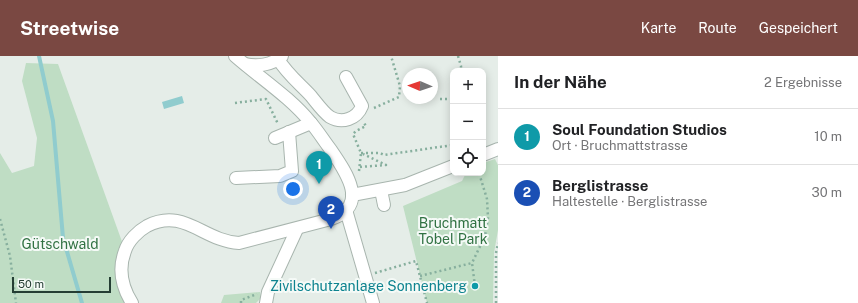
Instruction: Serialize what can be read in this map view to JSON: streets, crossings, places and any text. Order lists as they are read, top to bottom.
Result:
{
  "parks": ["Bruchmatt Tobel Park", "Gütschwald"],
  "places": ["Zivilschutzanlage Sonnenberg"],
  "scale_bar": "50 m",
  "north": "left",
  "page": {
    "header": "Streetwise",
    "nav": ["Karte", "Route", "Gespeichert"],
    "heading": ["In der Nähe", "2 Ergebnisse"],
    "map_buttons": ["+", "−"],
    "list": [
      {
        "mark": "1",
        "name": "Soul Foundation Studios",
        "note": "Ort · Bruchmattstrasse",
        "value": "10 m"
      },
      {
        "mark": "2",
        "name": "Berglistrasse",
        "note": "Haltestelle · Berglistrasse",
        "value": "30 m"
      }
    ],
    "pins": ["1", "2"],
    "scale": "50 m"
  }
}
